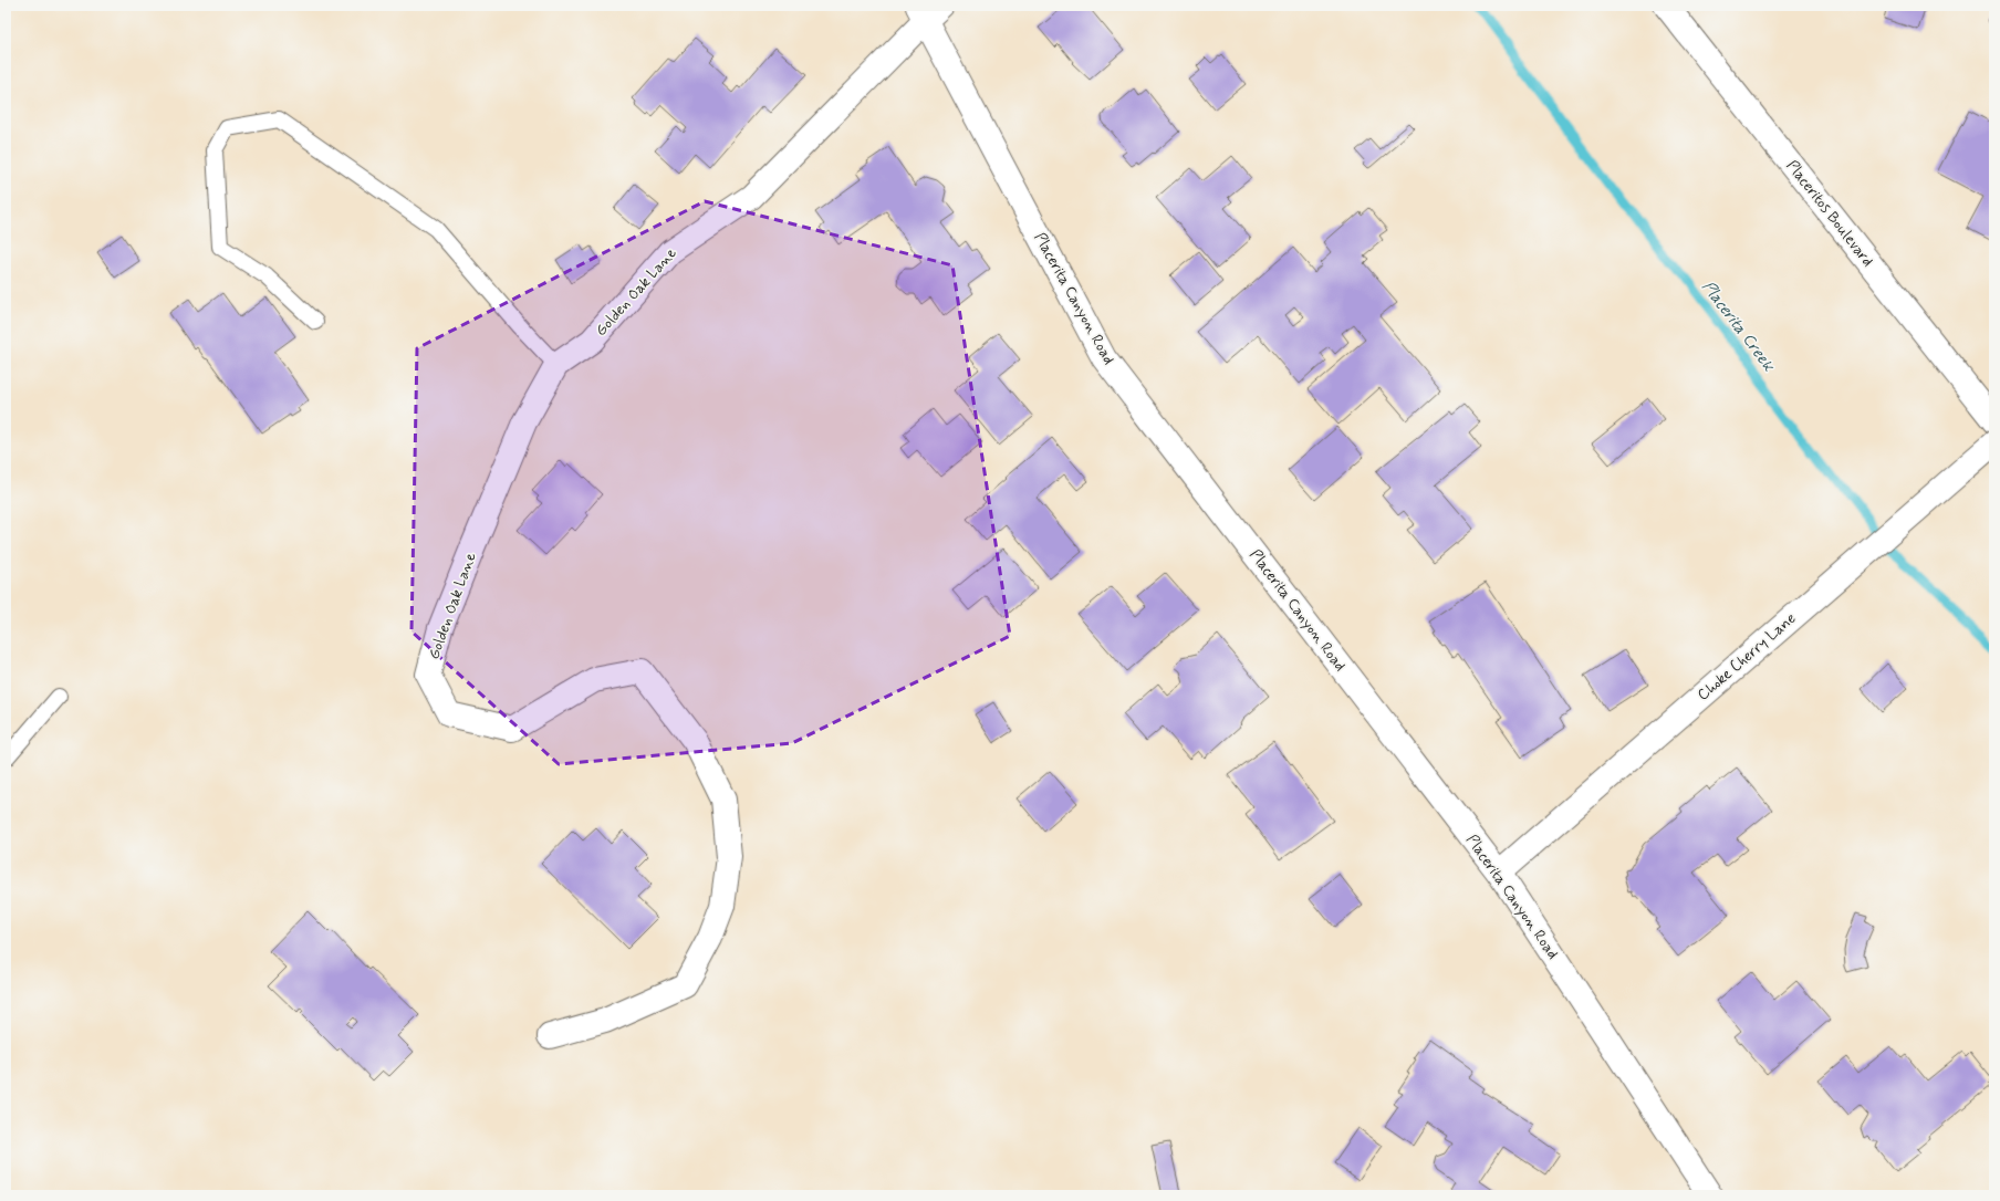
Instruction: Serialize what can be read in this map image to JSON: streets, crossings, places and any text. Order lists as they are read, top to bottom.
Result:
{
  "streets": {
    "street": [
      "Placeritos Boulevard",
      "Golden Oak Lane",
      "Placerita Canyon Road",
      "Choke Cherry Lane"
    ]
  },
  "crossings": [
    ["Golden Oak Lane", "Placerita Canyon Road"],
    ["Placerita Canyon Road", "Choke Cherry Lane"]
  ],
  "water": ["Placerita Creek"]
}
